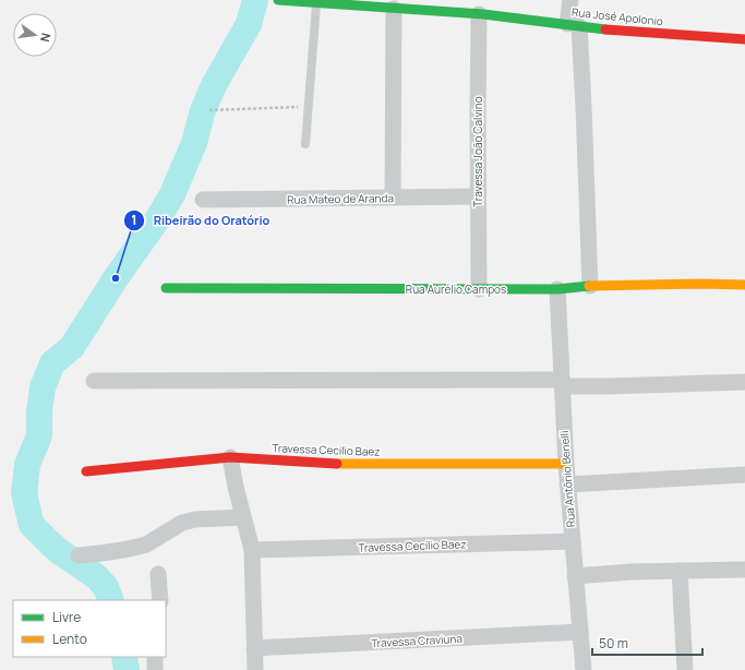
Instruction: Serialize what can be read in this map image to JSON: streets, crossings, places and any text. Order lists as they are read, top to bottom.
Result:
{
  "streets": {
    "street": [
      "Rua José Apolonio",
      "Travessa João Calvino",
      "Rua Mateo de Aranda",
      "Rua Aurélio Campos",
      "Travessa Cecilio Baez",
      "Rua Antônio Benelli",
      "Travessa Cecílio Baez",
      "Travessa Craviuna"
    ]
  },
  "crossings": [
    ["Rua José Apolonio", "Travessa João Calvino"],
    ["Travessa João Calvino", "Rua Mateo de Aranda"],
    ["Travessa João Calvino", "Rua Aurélio Campos"],
    ["Rua Aurélio Campos", "Rua Antônio Benelli"],
    ["Travessa Cecilio Baez", "Rua Antônio Benelli"],
    ["Rua Antônio Benelli", "Travessa Cecílio Baez"],
    ["Rua Antônio Benelli", "Travessa Craviuna"]
  ],
  "places": ["Ribeirão do Oratório"],
  "legend": ["Livre", "Lento"],
  "scale_bar": "50 m",
  "north": "right"
}
